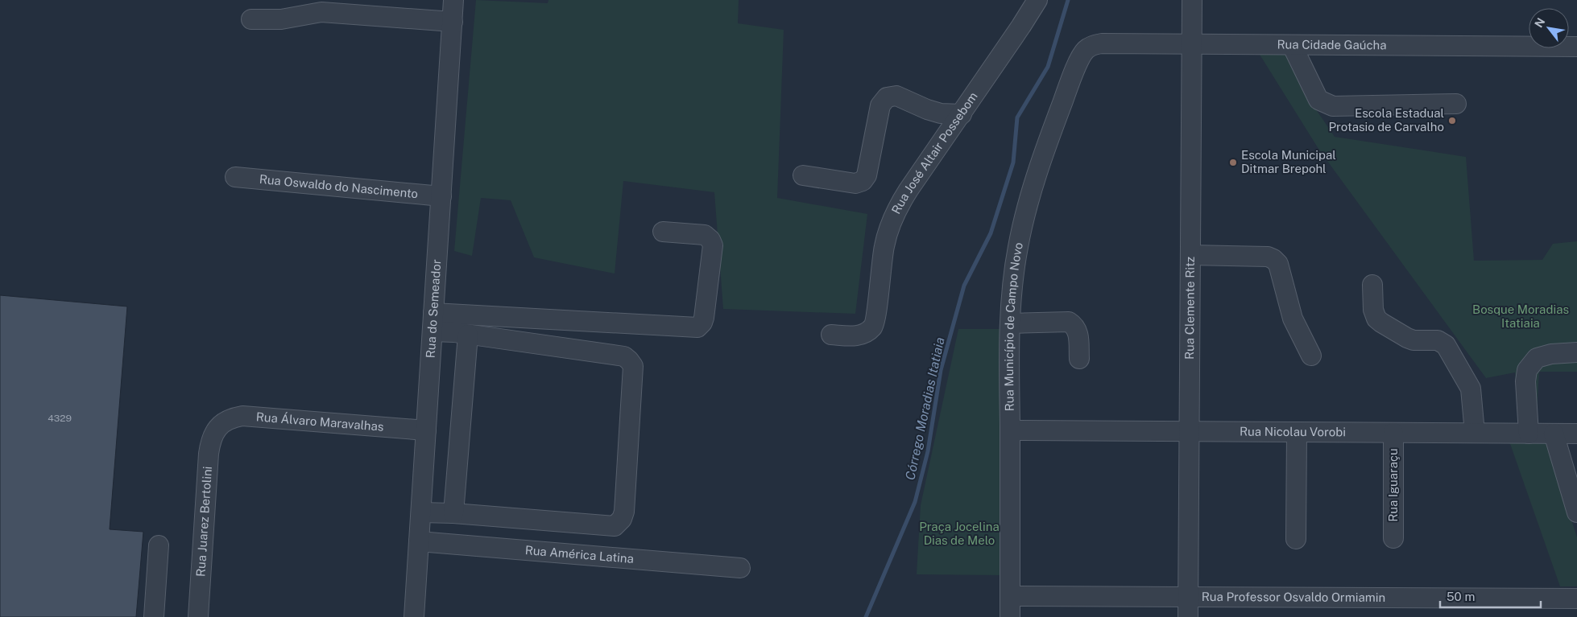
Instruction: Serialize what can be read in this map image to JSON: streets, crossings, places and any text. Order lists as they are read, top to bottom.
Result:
{
  "streets": {
    "street": [
      "Rua Cidade Gaúcha",
      "Rua José Altair Possebom",
      "Rua Oswaldo do Nascimento",
      "Rua do Semeador",
      "Rua Clemente Ritz",
      "Rua Município de Campo Novo",
      "Rua Álvaro Maravalhas",
      "Rua Nicolau Vorobi",
      "Rua Iguaraçu",
      "Rua Juarez Bertolini",
      "Rua América Latina",
      "Rua Professor Osvaldo Ormiamin"
    ]
  },
  "crossings": [
    ["Rua Cidade Gaúcha", "Rua Clemente Ritz"],
    ["Rua Cidade Gaúcha", "Rua Município de Campo Novo"],
    ["Rua Oswaldo do Nascimento", "Rua do Semeador"],
    ["Rua do Semeador", "Rua Álvaro Maravalhas"],
    ["Rua do Semeador", "Rua América Latina"],
    ["Rua Clemente Ritz", "Rua Nicolau Vorobi"],
    ["Rua Clemente Ritz", "Rua Professor Osvaldo Ormiamin"],
    ["Rua Município de Campo Novo", "Rua Nicolau Vorobi"],
    ["Rua Município de Campo Novo", "Rua Professor Osvaldo Ormiamin"],
    ["Rua Álvaro Maravalhas", "Rua Juarez Bertolini"],
    ["Rua Nicolau Vorobi", "Rua Iguaraçu"]
  ],
  "water": ["Córrego Moradias Itatiaia"],
  "parks": ["Bosque Moradias Itatiaia", "Praça Jocelina Dias de Melo"],
  "places": ["Escola Estadual Protasio de Carvalho", "Escola Municipal Ditmar Brepohl"],
  "house_numbers": ["4329"],
  "scale_bar": "50 m",
  "north": "top left"
}
